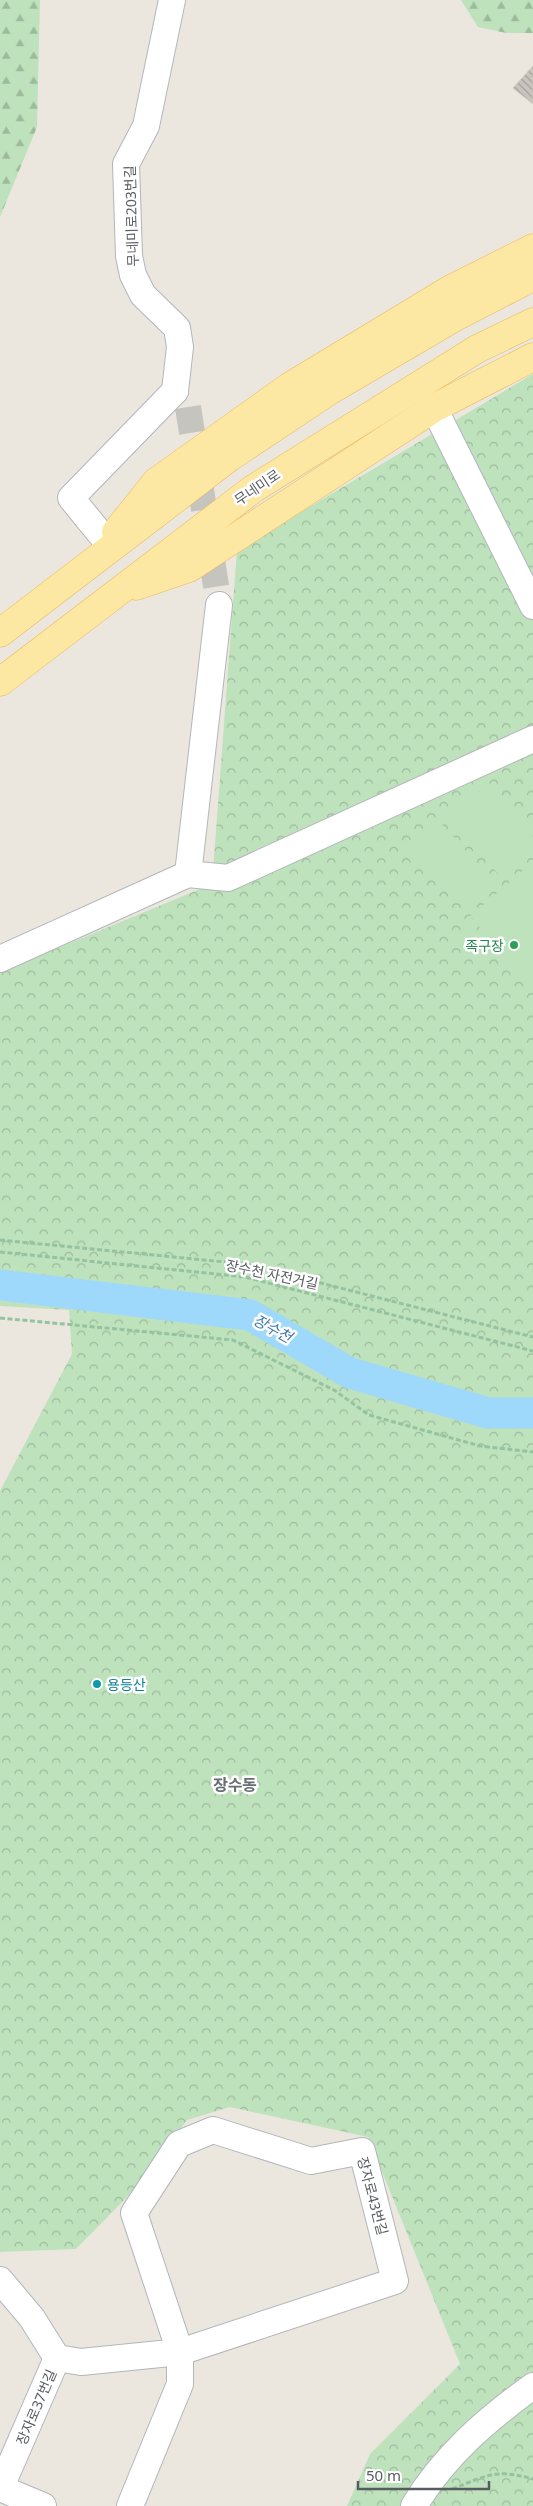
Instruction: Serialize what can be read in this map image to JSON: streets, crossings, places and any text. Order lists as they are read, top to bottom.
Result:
{
  "streets": {
    "main road": ["무네미로"],
    "street": ["무네미로203번길", "장자로43번길", "장자로37번길"],
    "path": ["장수천 자전거길"]
  },
  "districts": ["장수동"],
  "water": ["장수천"],
  "places": ["족구장", "용등산"],
  "scale_bar": "50 m"
}
